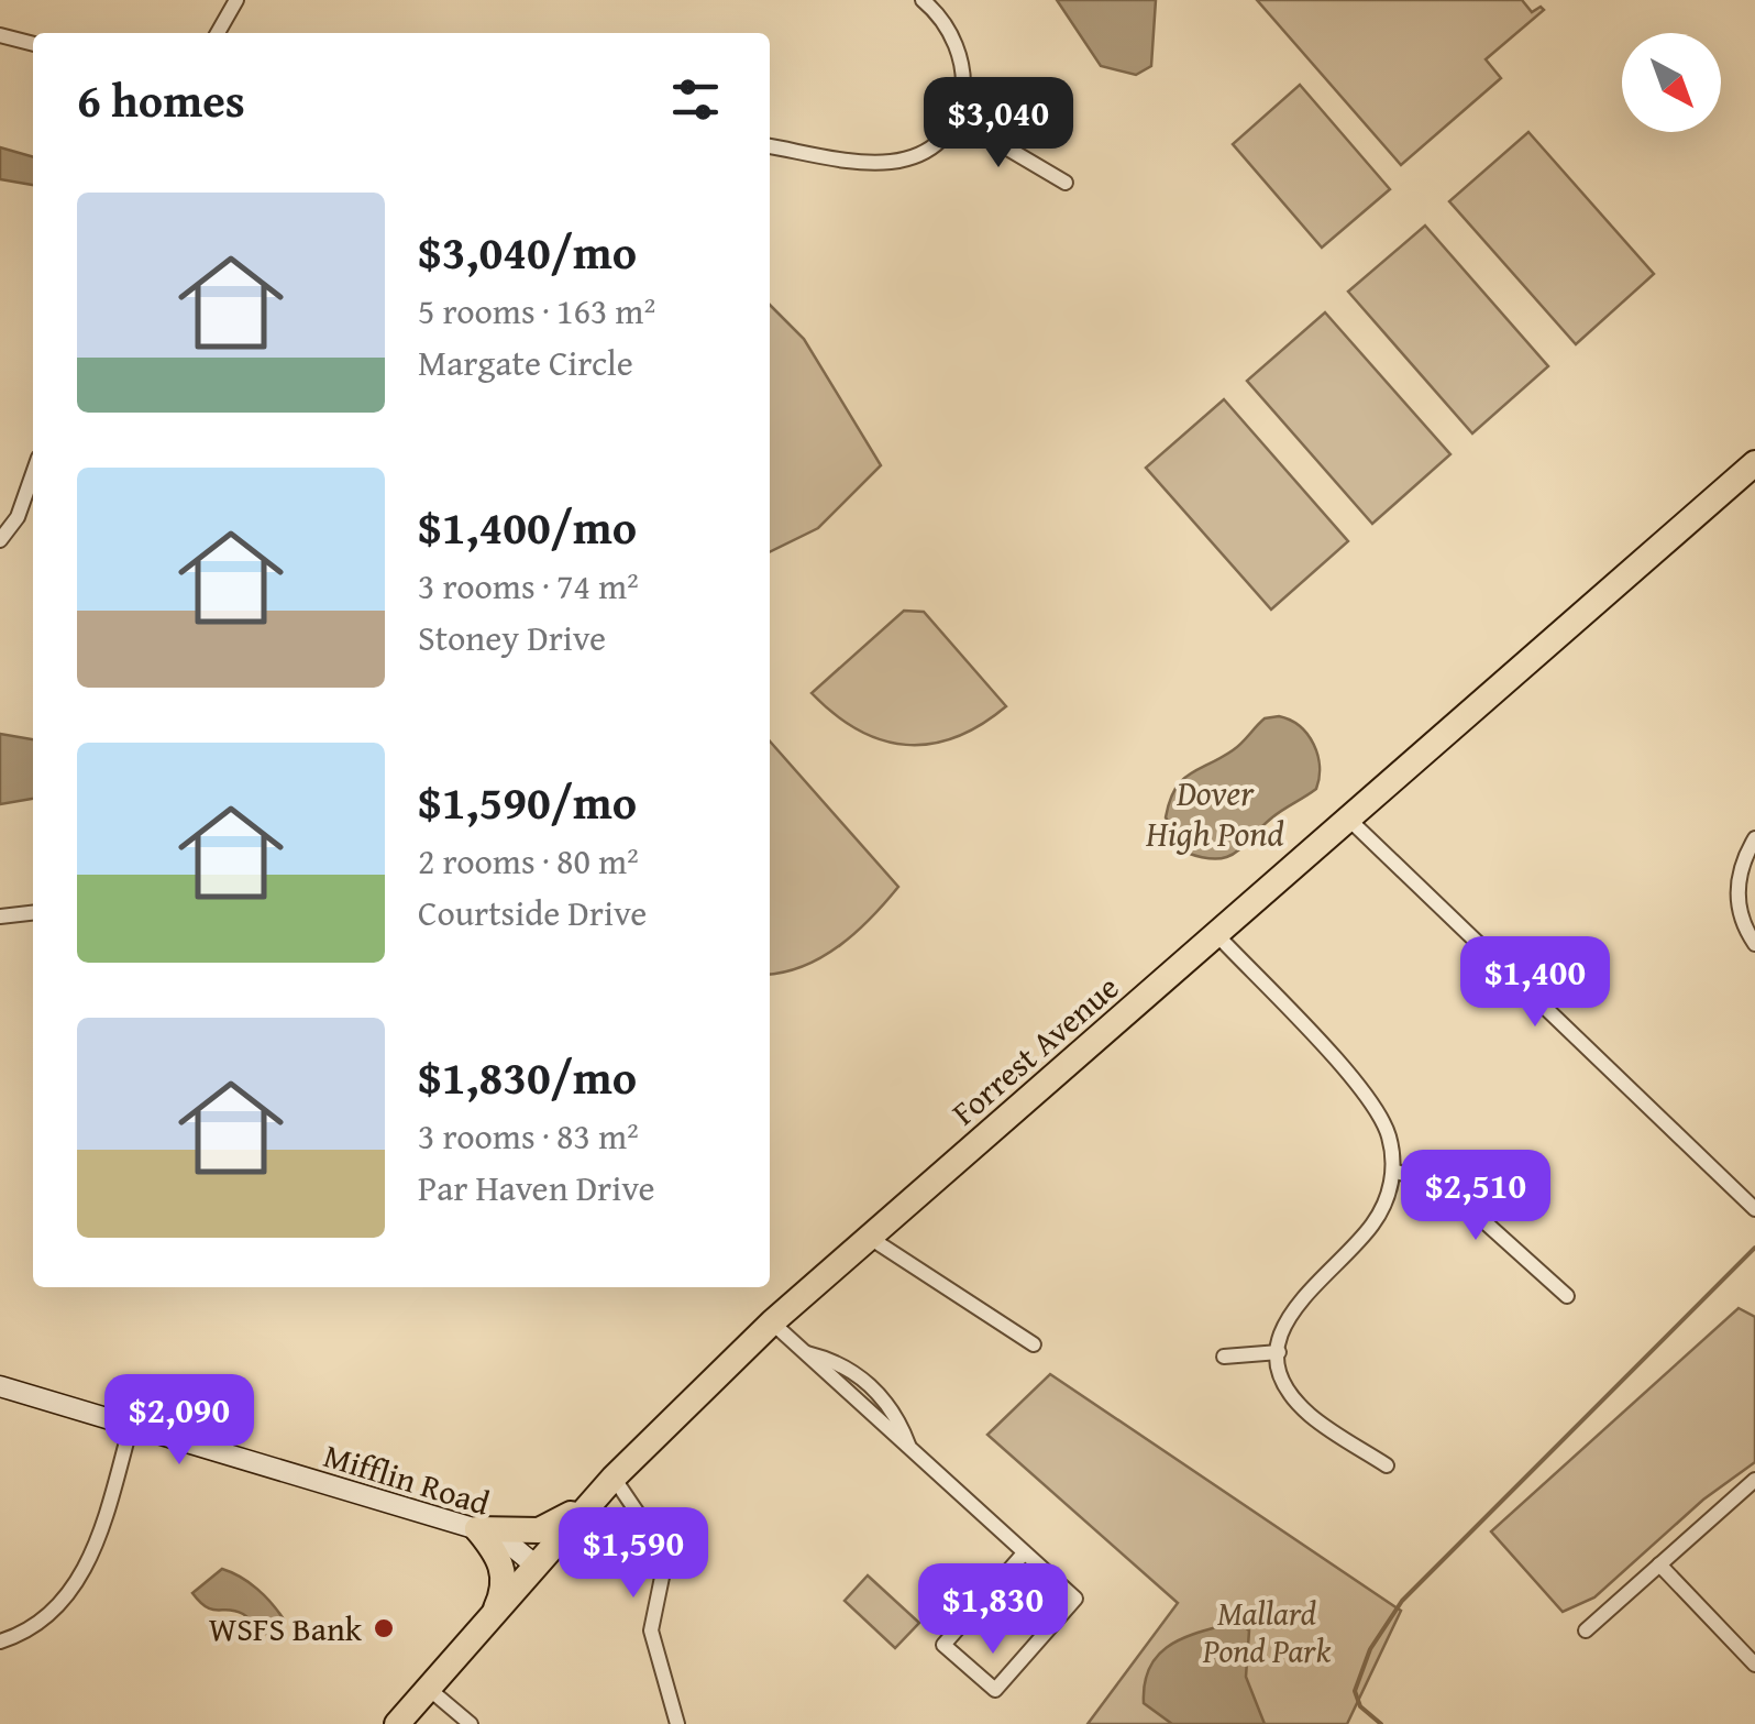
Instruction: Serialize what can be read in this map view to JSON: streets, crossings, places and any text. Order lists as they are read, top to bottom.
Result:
{
  "streets": {
    "highway": ["Forrest Avenue"],
    "main road": ["Mifflin Road"]
  },
  "crossings": [
    ["Forrest Avenue", "Mifflin Road"]
  ],
  "water": ["Dover High Pond"],
  "parks": ["Mallard Pond Park"],
  "places": ["WSFS Bank"],
  "north": "bottom right",
  "page": {
    "heading": "6 homes",
    "price": [
      "$3,040",
      "$1,400",
      "$2,510",
      "$2,090",
      "$1,590",
      "$1,830"
    ],
    "list": [
      {
        "name": "$3,040/mo",
        "note": "5 rooms · 163 m² · Margate Circle"
      },
      {
        "name": "$1,400/mo",
        "note": "3 rooms · 74 m² · Stoney Drive"
      },
      {
        "name": "$1,590/mo",
        "note": "2 rooms · 80 m² · Courtside Drive"
      },
      {
        "name": "$1,830/mo",
        "note": "3 rooms · 83 m² · Par Haven Drive"
      }
    ]
  }
}
